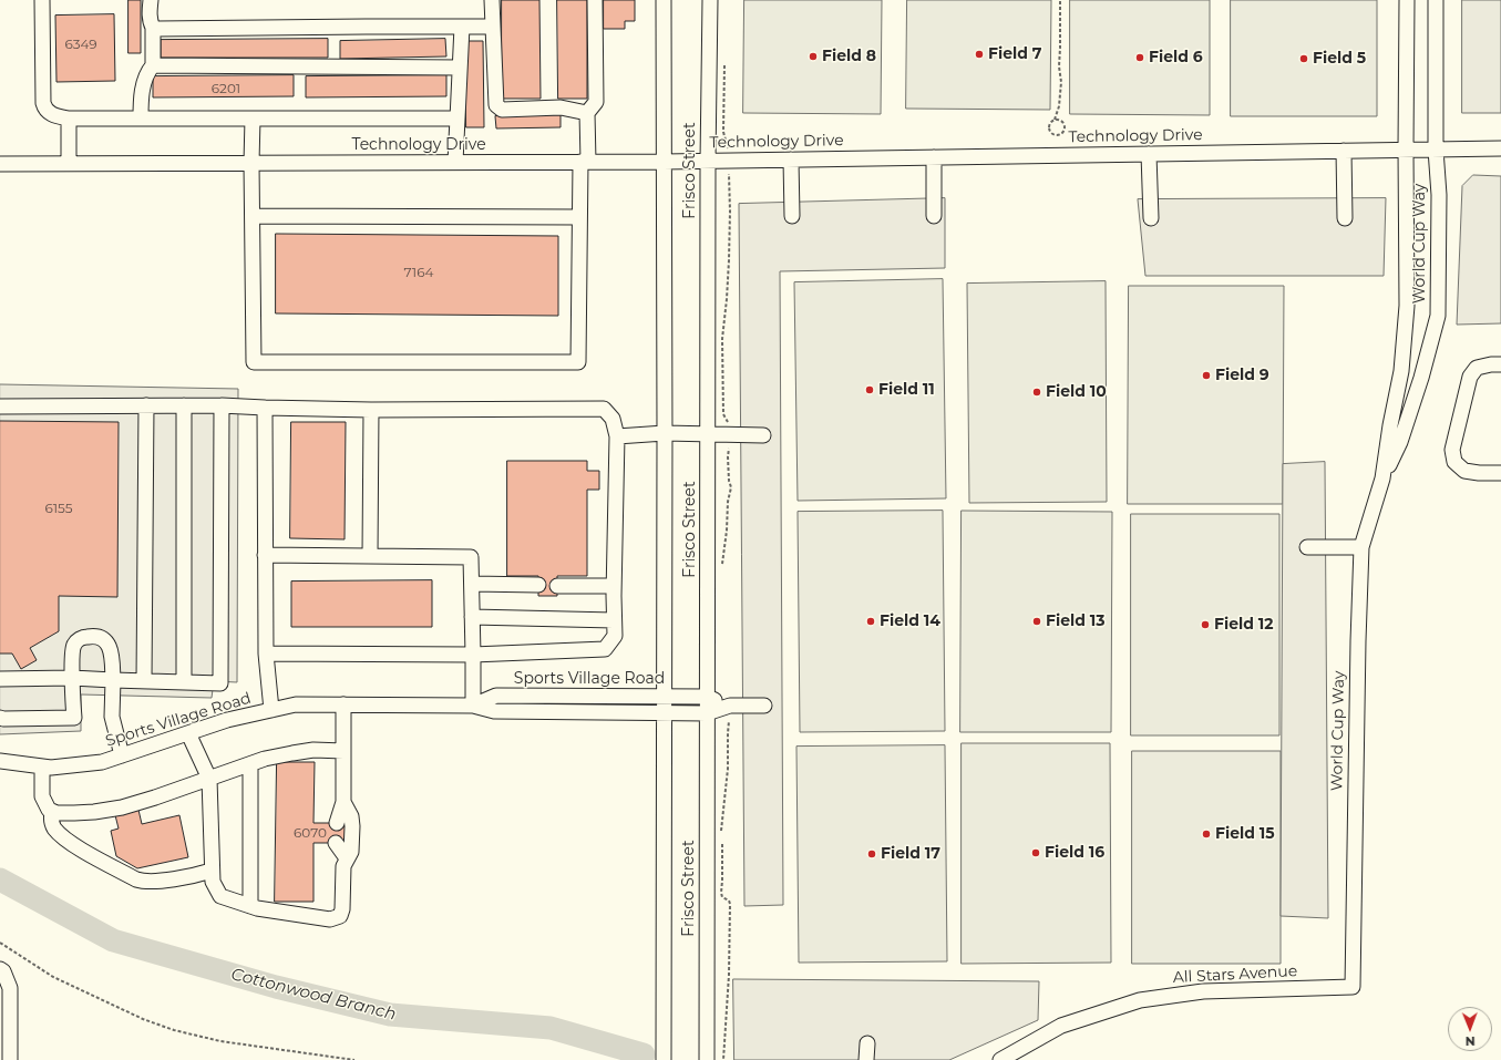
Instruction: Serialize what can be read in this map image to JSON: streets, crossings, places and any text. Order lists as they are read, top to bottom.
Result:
{
  "streets": {
    "street": [
      "Technology Drive",
      "Frisco Street",
      "World Cup Way",
      "Sports Village Road",
      "All Stars Avenue"
    ]
  },
  "crossings": [
    ["Technology Drive", "Frisco Street"],
    ["Technology Drive", "World Cup Way"],
    ["Frisco Street", "Sports Village Road"],
    ["World Cup Way", "All Stars Avenue"]
  ],
  "water": ["Cottonwood Branch"],
  "places": [
    "Field 7",
    "Field 8",
    "Field 6",
    "Field 5",
    "Field 9",
    "Field 11",
    "Field 10",
    "Field 14",
    "Field 13",
    "Field 12",
    "Field 15",
    "Field 16",
    "Field 17"
  ],
  "house_numbers": [
    "6349",
    "6201",
    "7164",
    "6155",
    "6070"
  ],
  "north": "bottom"
}
